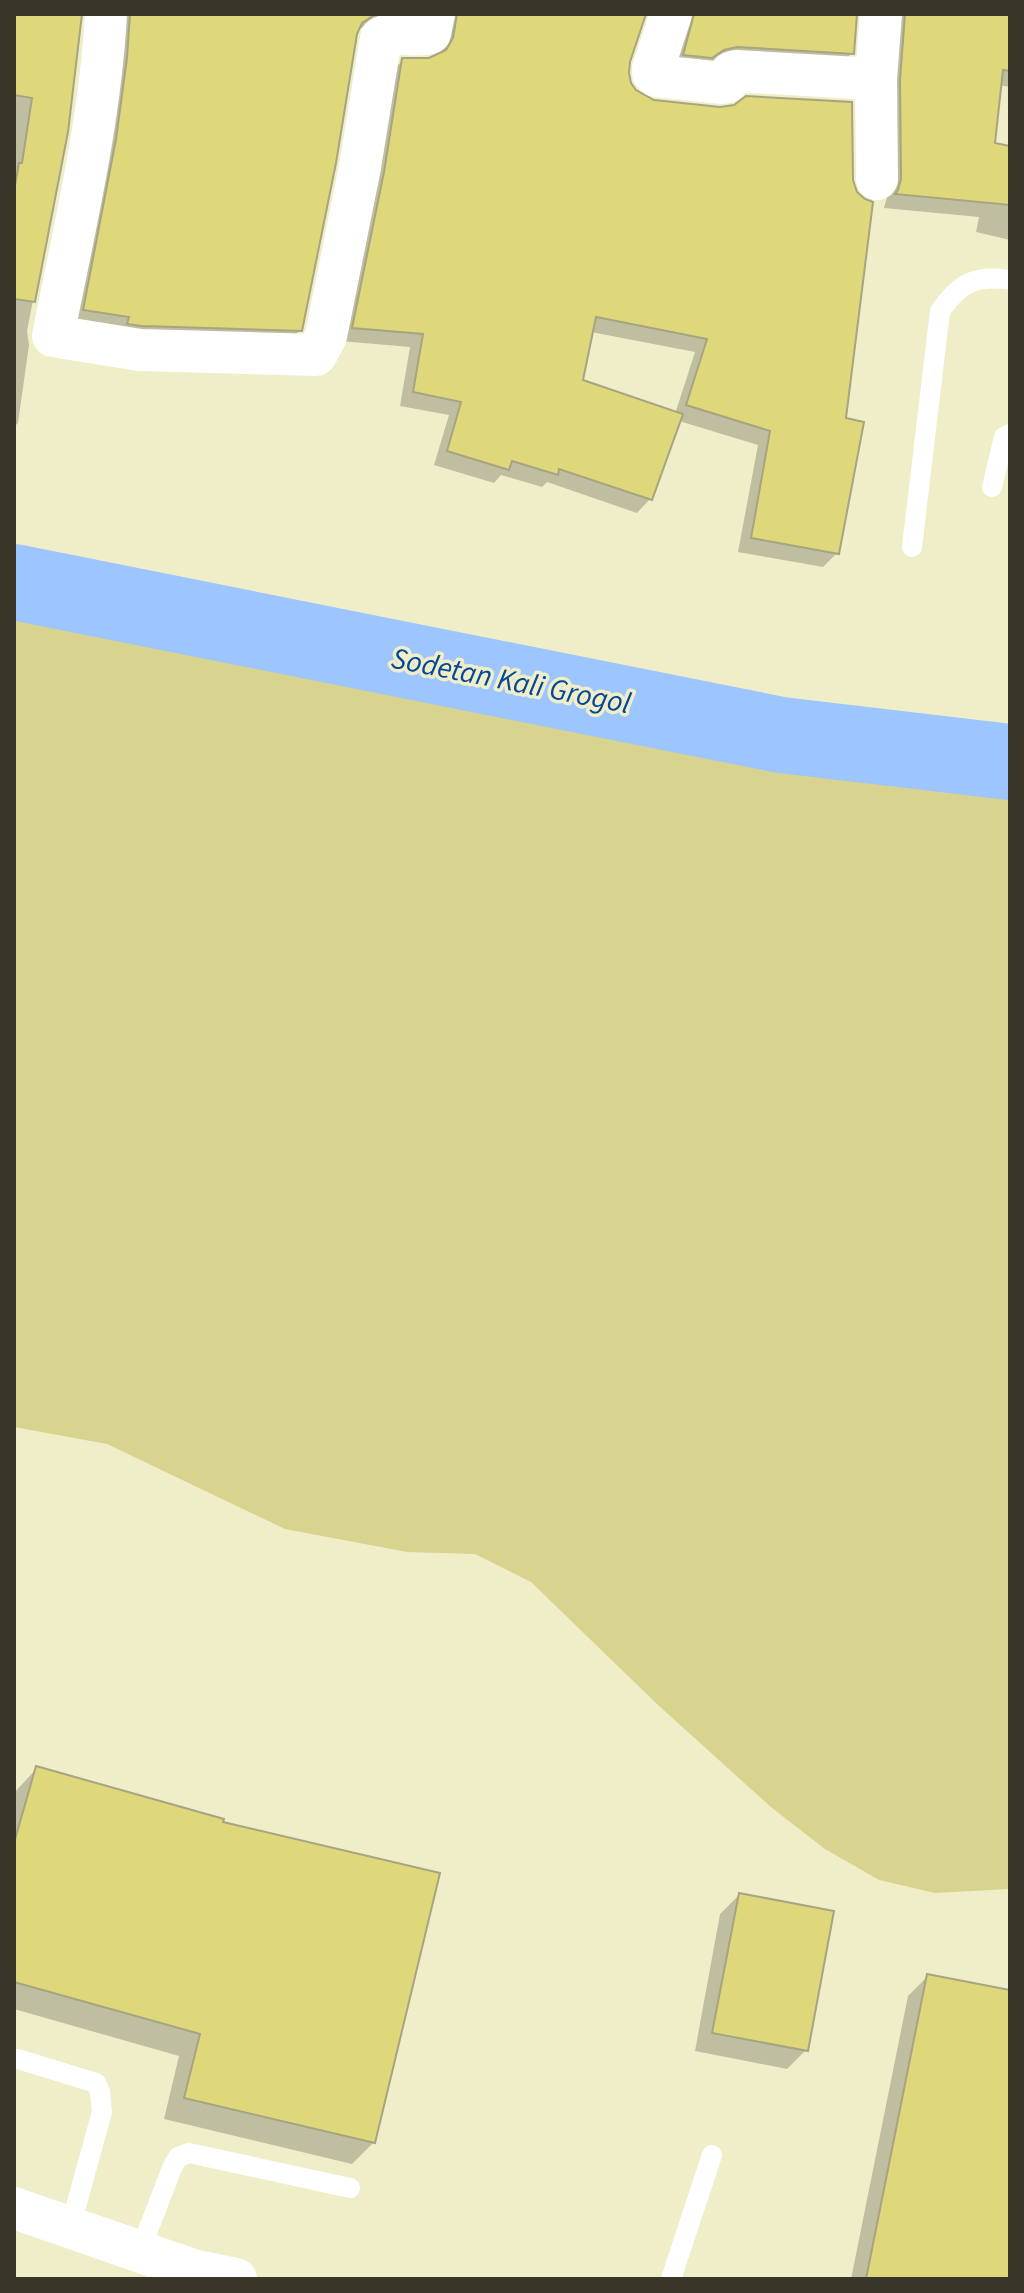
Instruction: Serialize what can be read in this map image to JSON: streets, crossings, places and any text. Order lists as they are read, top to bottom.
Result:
{
  "water": ["Sodetan Kali Grogol"]
}
